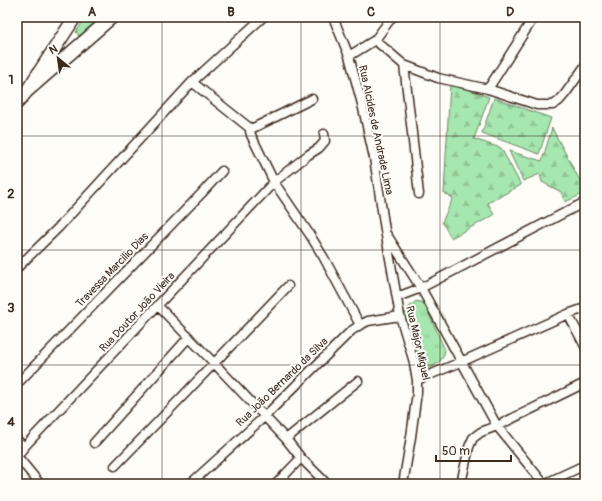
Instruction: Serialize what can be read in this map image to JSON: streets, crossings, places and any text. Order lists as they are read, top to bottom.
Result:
{
  "streets": {
    "street": [
      "Rua Alcides de Andrade Lima",
      "Travessa Marcilio Dias",
      "Rua Doutor João Vieira",
      "Rua Major Miguel",
      "Rua João Bernardo da Silva"
    ]
  },
  "crossings": [
    ["Rua Alcides de Andrade Lima", "Rua Major Miguel"],
    ["Rua Major Miguel", "Rua João Bernardo da Silva"]
  ],
  "scale_bar": "50 m",
  "north": "top left",
  "grid": {
    "columns": [
      "A",
      "B",
      "C",
      "D"
    ],
    "rows": [
      "1",
      "2",
      "3",
      "4"
    ]
  }
}
